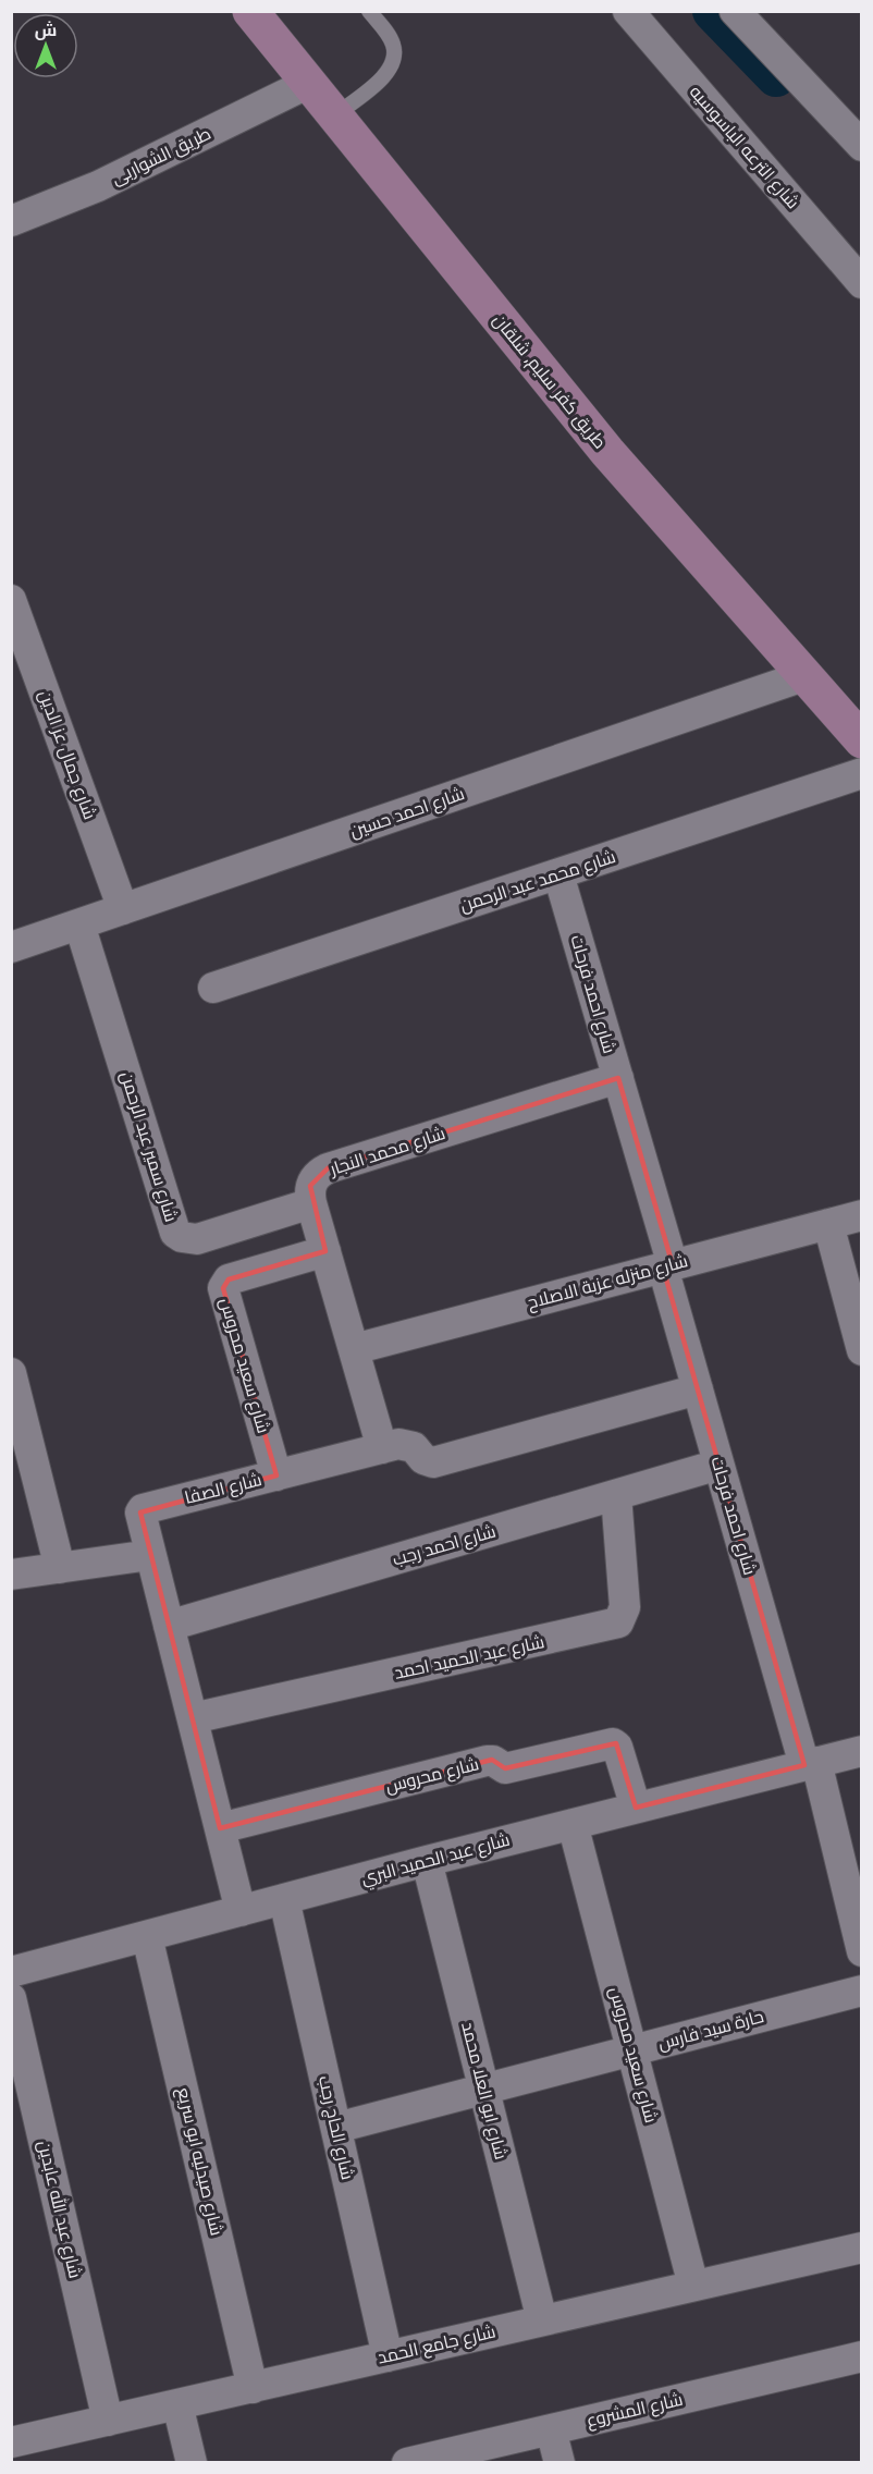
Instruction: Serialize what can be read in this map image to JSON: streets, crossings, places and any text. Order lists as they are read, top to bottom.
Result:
{
  "streets": {
    "street": [
      "شارع الترعه الباسوسيه",
      "طريق الشواربى",
      "طريق كفر سليم, شلقان",
      "شارع جمال عز الدين",
      "شارع احمد حسين",
      "شارع محمد عبد الرحمن",
      "شارع احمد فرحات",
      "شارع سمير عبد الرحمن",
      "شارع محمد النجار",
      "شارع منزله عزبة الاصلاح",
      "شارع سعيد محروس",
      "شارع الصفا",
      "شارع احمد رجب",
      "شارع عبد الحميد احمد",
      "شارع محروس",
      "شارع عبد الحميد البري",
      "حارة سيد فارس",
      "شارع ابو العلا محمد",
      "شارع الحاج رجب",
      "شارع صيدليه ابو سريع",
      "شارع عبد الله عابدين",
      "شارع جامع الحمد",
      "شارع المشروع"
    ]
  },
  "crossings": [
    ["طريق الشواربى", "طريق كفر سليم, شلقان"],
    ["طريق كفر سليم, شلقان", "شارع احمد حسين"],
    ["شارع جمال عز الدين", "شارع احمد حسين"],
    ["شارع احمد حسين", "شارع سمير عبد الرحمن"],
    ["شارع محمد عبد الرحمن", "شارع احمد فرحات"],
    ["شارع احمد فرحات", "شارع محمد النجار"],
    ["شارع احمد فرحات", "شارع منزله عزبة الاصلاح"],
    ["شارع احمد فرحات", "شارع الصفا"],
    ["شارع احمد فرحات", "شارع احمد رجب"],
    ["شارع احمد فرحات", "شارع عبد الحميد البري"],
    ["شارع سمير عبد الرحمن", "شارع محمد النجار"],
    ["شارع سعيد محروس", "شارع الصفا"],
    ["شارع سعيد محروس", "شارع عبد الحميد البري"],
    ["شارع سعيد محروس", "حارة سيد فارس"],
    ["شارع سعيد محروس", "شارع جامع الحمد"],
    ["شارع الصفا", "شارع احمد رجب"],
    ["شارع الصفا", "شارع عبد الحميد احمد"],
    ["شارع الصفا", "شارع محروس"],
    ["شارع الصفا", "شارع عبد الحميد البري"],
    ["شارع احمد رجب", "شارع عبد الحميد احمد"],
    ["شارع محروس", "شارع عبد الحميد البري"],
    ["شارع عبد الحميد البري", "شارع ابو العلا محمد"],
    ["شارع عبد الحميد البري", "شارع الحاج رجب"],
    ["شارع عبد الحميد البري", "شارع صيدليه ابو سريع"],
    ["حارة سيد فارس", "شارع ابو العلا محمد"],
    ["حارة سيد فارس", "شارع الحاج رجب"],
    ["شارع ابو العلا محمد", "شارع جامع الحمد"],
    ["شارع الحاج رجب", "شارع جامع الحمد"],
    ["شارع صيدليه ابو سريع", "شارع جامع الحمد"],
    ["شارع عبد الله عابدين", "شارع جامع الحمد"]
  ],
  "north": "top"
}
